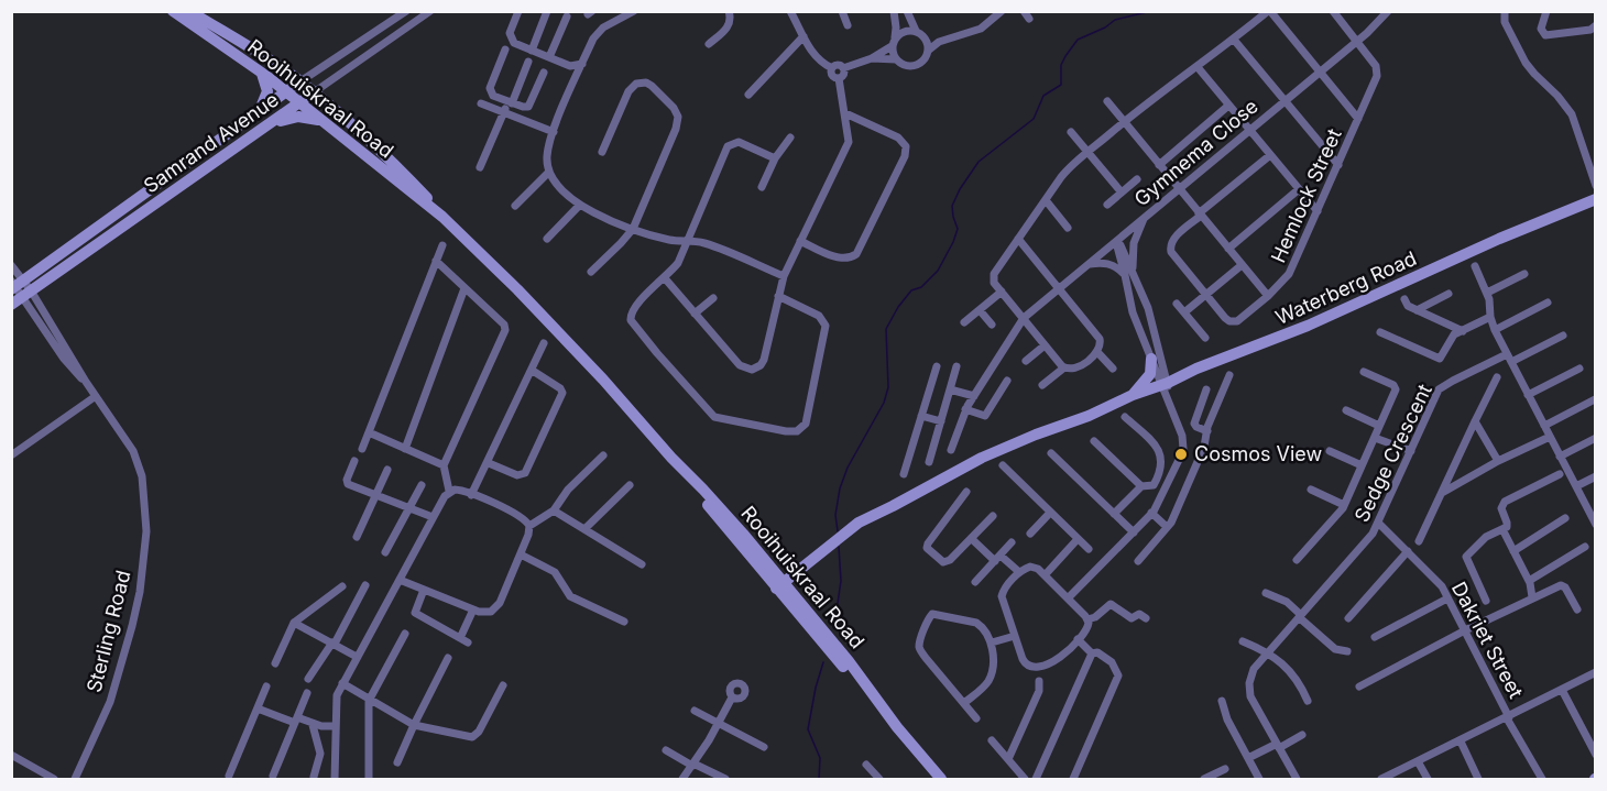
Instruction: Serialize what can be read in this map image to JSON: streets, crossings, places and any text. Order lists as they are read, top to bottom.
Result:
{
  "streets": {
    "main road": ["Rooihuiskraal Road", "Samrand Avenue", "Waterberg Road"],
    "street": [
      "Gymnema Close",
      "Hemlock Street",
      "Sedge Crescent",
      "Sterling Road",
      "Dakriet Street"
    ]
  },
  "crossings": [
    ["Rooihuiskraal Road", "Samrand Avenue"],
    ["Rooihuiskraal Road", "Waterberg Road"],
    ["Samrand Avenue", "Sterling Road"],
    ["Gymnema Close", "Hemlock Street"],
    ["Sedge Crescent", "Dakriet Street"]
  ],
  "places": ["Cosmos View"]
}
